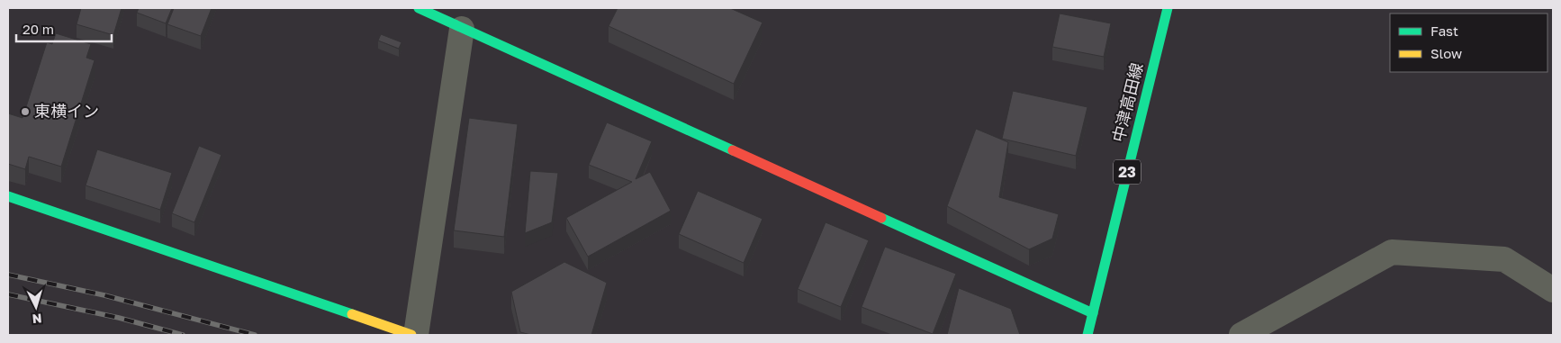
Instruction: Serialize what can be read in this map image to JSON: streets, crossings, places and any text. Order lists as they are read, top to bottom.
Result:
{
  "streets": {
    "street": ["中津高田線", "23"]
  },
  "places": ["東横イン"],
  "legend": ["Fast", "Slow"],
  "scale_bar": "20 m",
  "north": "bottom"
}
